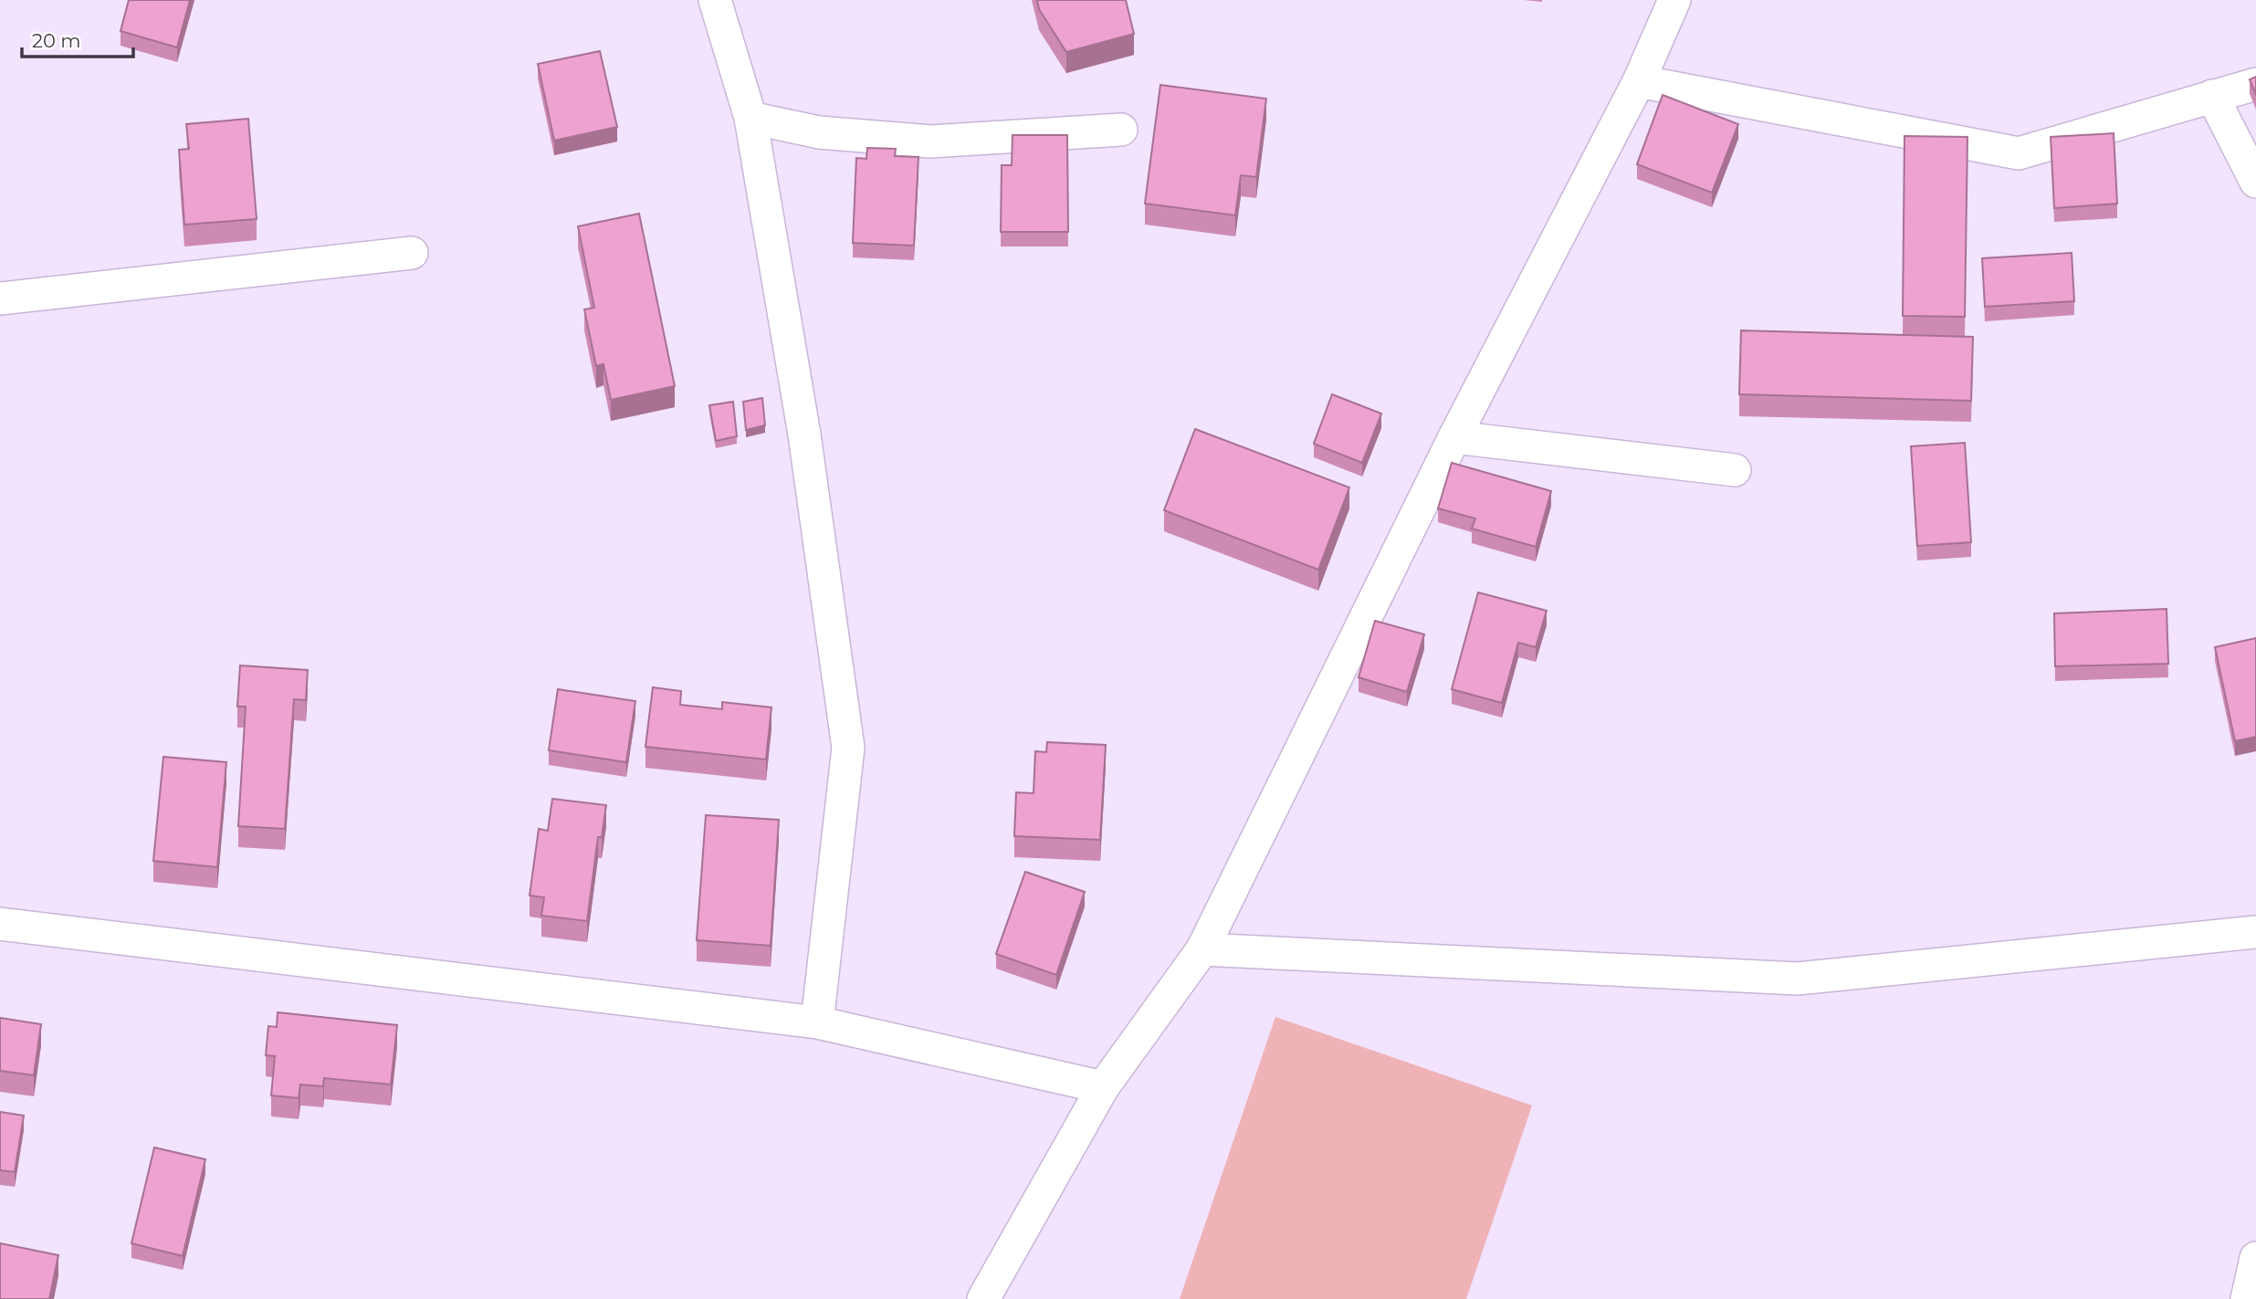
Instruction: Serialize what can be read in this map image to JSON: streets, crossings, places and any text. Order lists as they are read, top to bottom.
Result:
{
  "scale_bar": "20 m"
}
